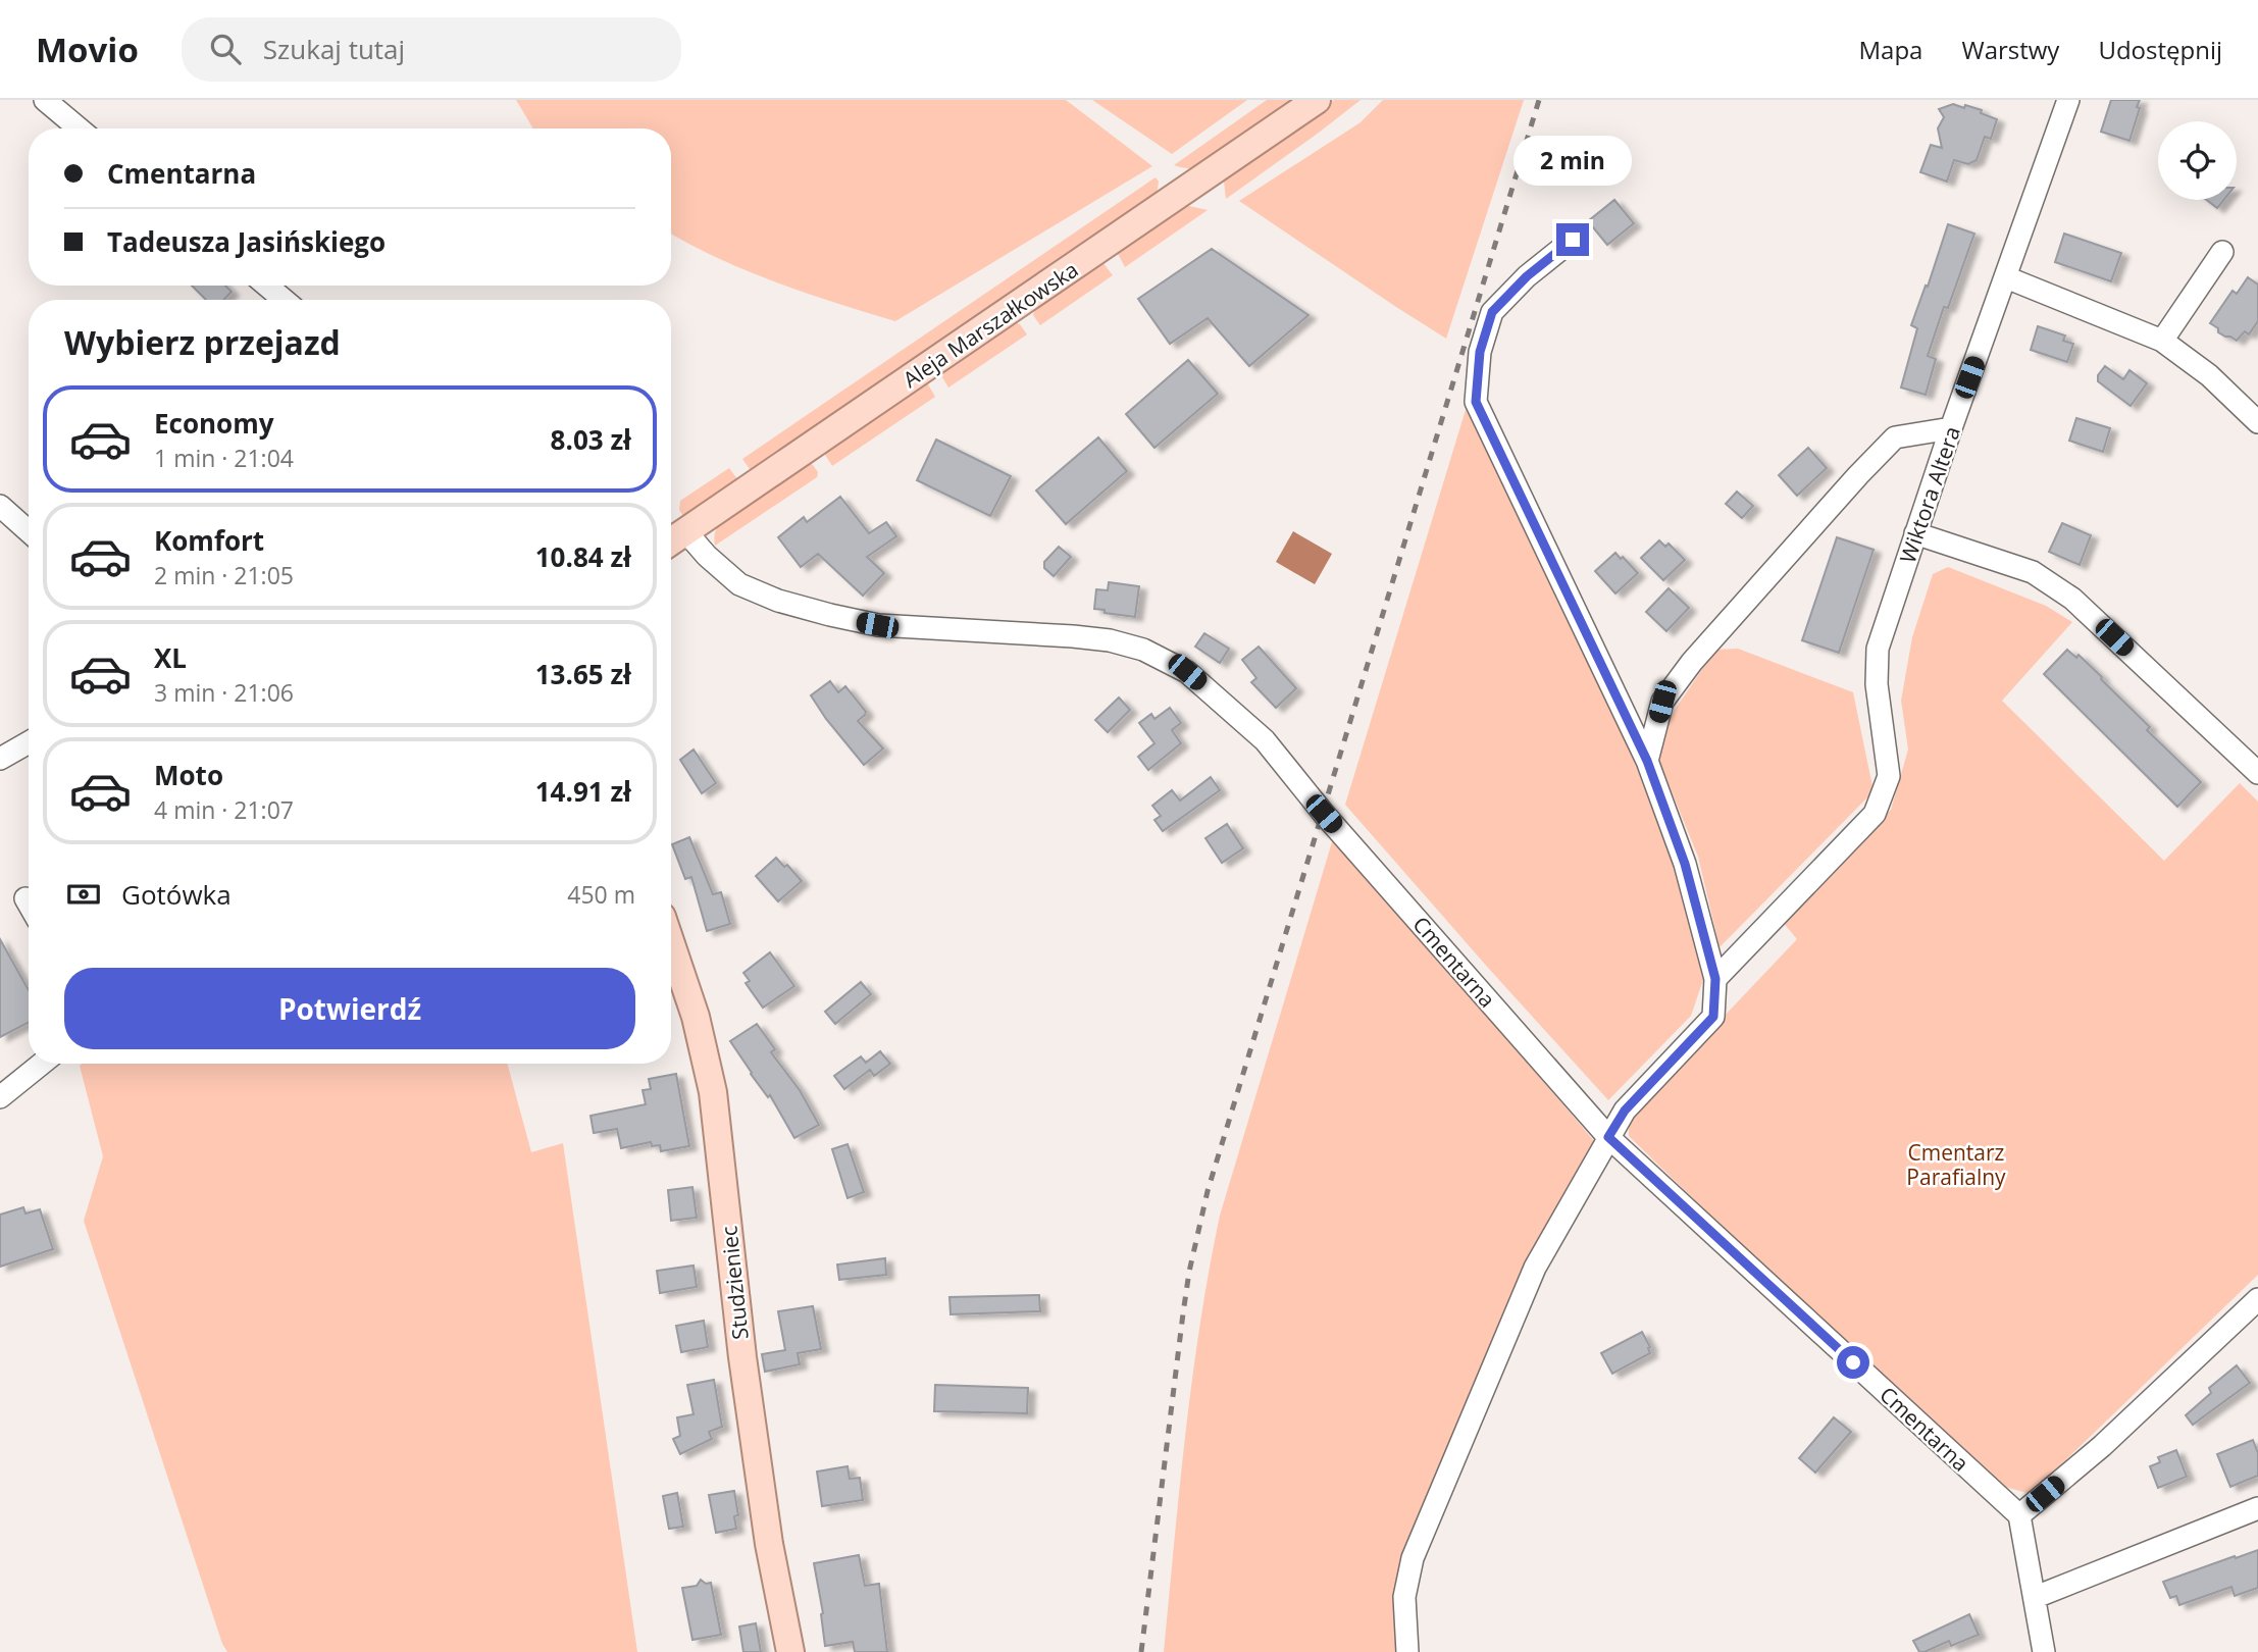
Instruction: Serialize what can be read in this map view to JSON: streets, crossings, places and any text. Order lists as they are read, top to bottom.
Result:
{
  "streets": {
    "main road": ["Aleja Marszałkowska", "Studzieniec"],
    "street": ["Wiktora Altera", "Cmentarna"]
  },
  "crossings": [
    ["Aleja Marszałkowska", "Cmentarna"]
  ],
  "parks": ["Cmentarz Parafialny"],
  "page": {
    "header": "Movio",
    "search": "Szukaj tutaj",
    "nav": ["Mapa", "Warstwy", "Udostępnij"],
    "banner": ["Cmentarna", "Tadeusza Jasińskiego"],
    "bubble": "2 min",
    "heading": "Wybierz przejazd",
    "list": [
      {
        "name": "Economy",
        "note": "1 min · 21:04",
        "value": "8.03 zł"
      },
      {
        "name": "Komfort",
        "note": "2 min · 21:05",
        "value": "10.84 zł"
      },
      {
        "name": "XL",
        "note": "3 min · 21:06",
        "value": "13.65 zł"
      },
      {
        "name": "Moto",
        "note": "4 min · 21:07",
        "value": "14.91 zł"
      }
    ],
    "pay": ["Gotówka", "450 m"],
    "buttons": "Potwierdź"
  }
}
